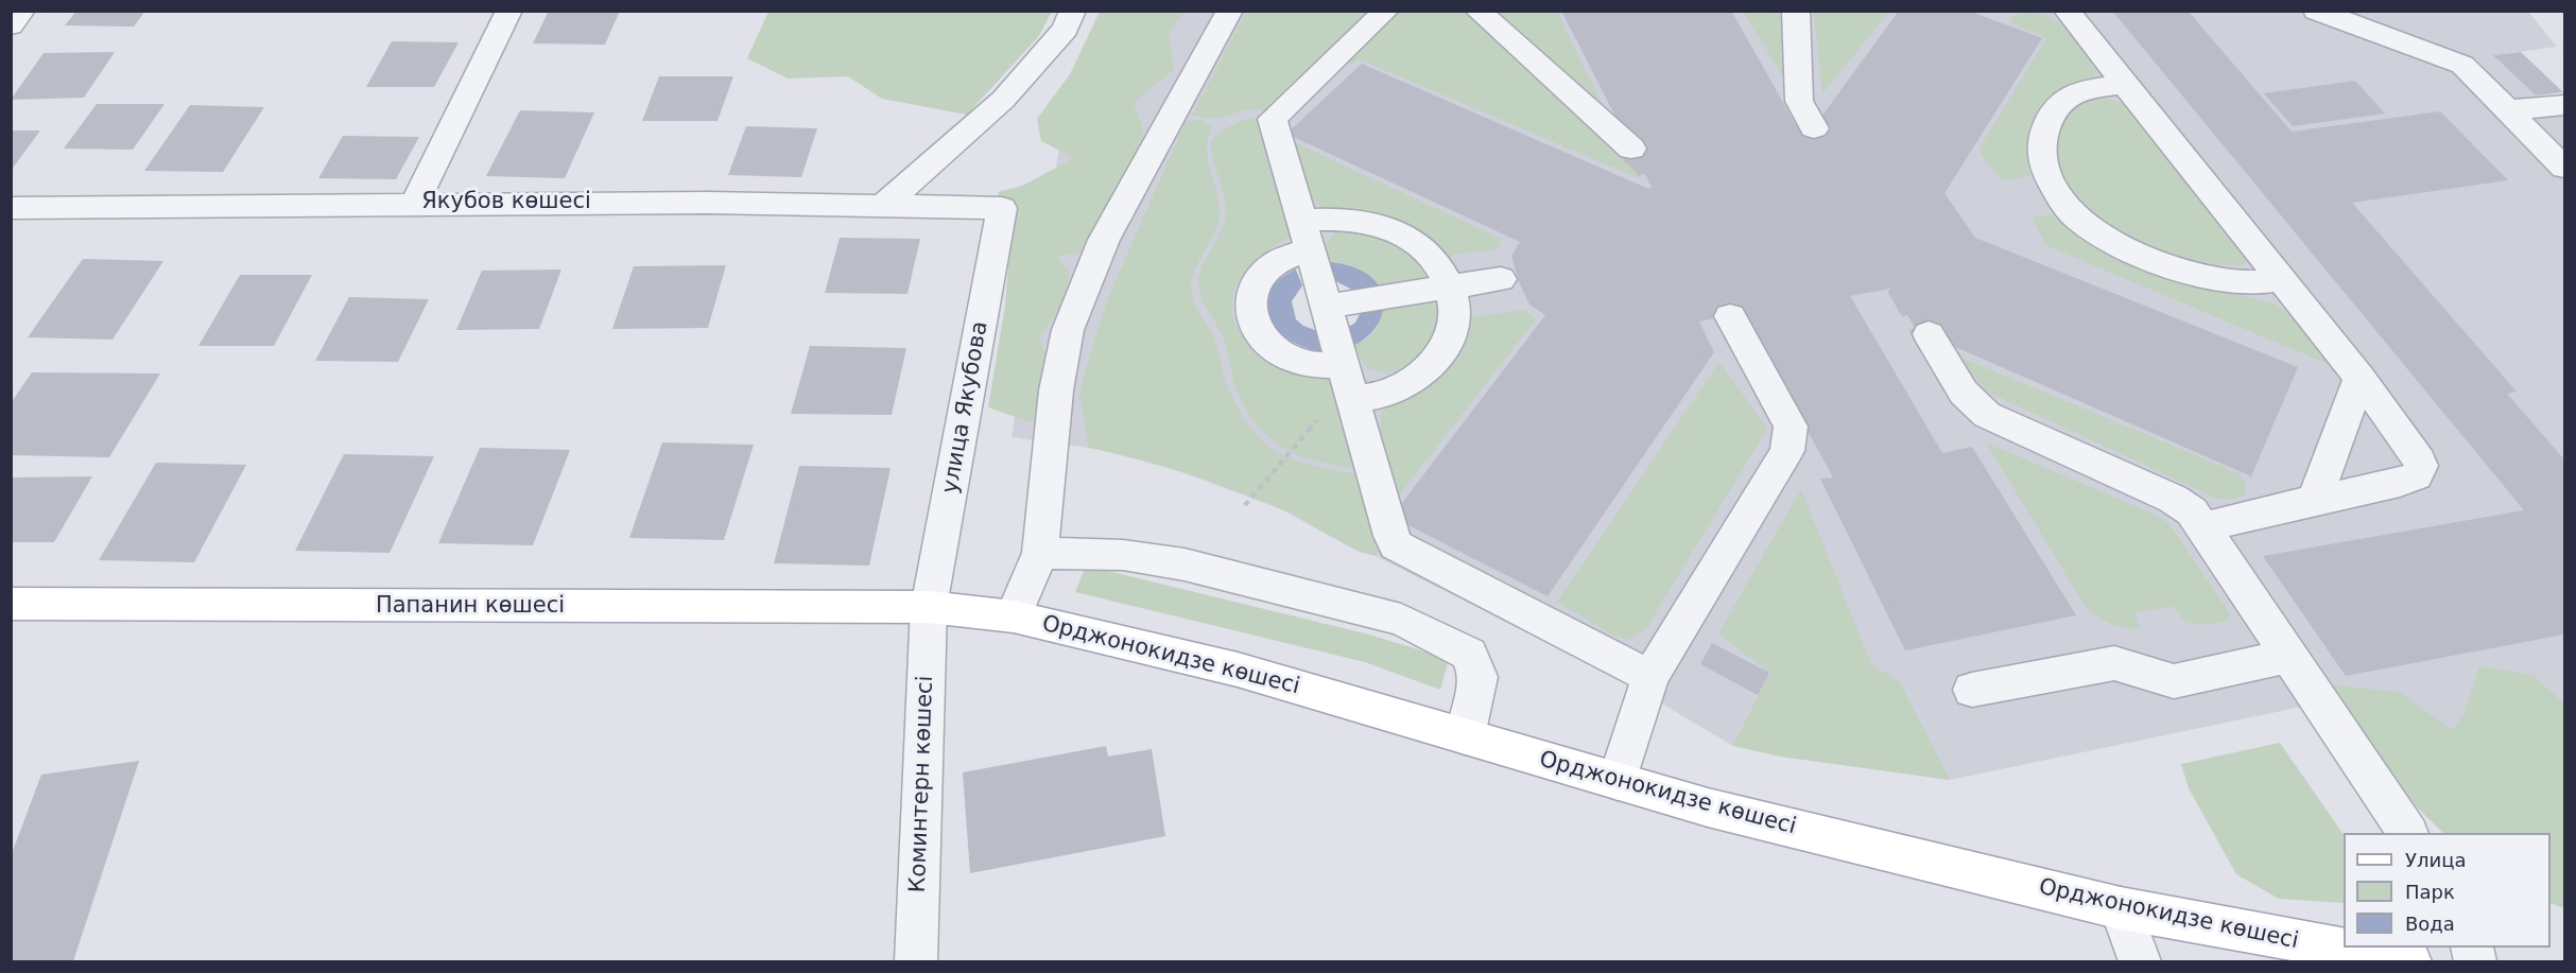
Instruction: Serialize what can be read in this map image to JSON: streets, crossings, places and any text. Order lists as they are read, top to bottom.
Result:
{
  "streets": {
    "main road": ["Папанин көшесі", "Орджонокидзе көшесі"],
    "street": ["Якубов көшесі", "улица Якубова", "Коминтерн көшесі"]
  },
  "crossings": [
    ["Якубов көшесі", "улица Якубова"],
    ["улица Якубова", "Папанин көшесі"],
    ["улица Якубова", "Орджонокидзе көшесі"],
    ["улица Якубова", "Коминтерн көшесі"],
    ["Папанин көшесі", "Орджонокидзе көшесі"],
    ["Папанин көшесі", "Коминтерн көшесі"],
    ["Орджонокидзе көшесі", "Коминтерн көшесі"]
  ],
  "legend": ["Улица", "Парк", "Вода"]
}
